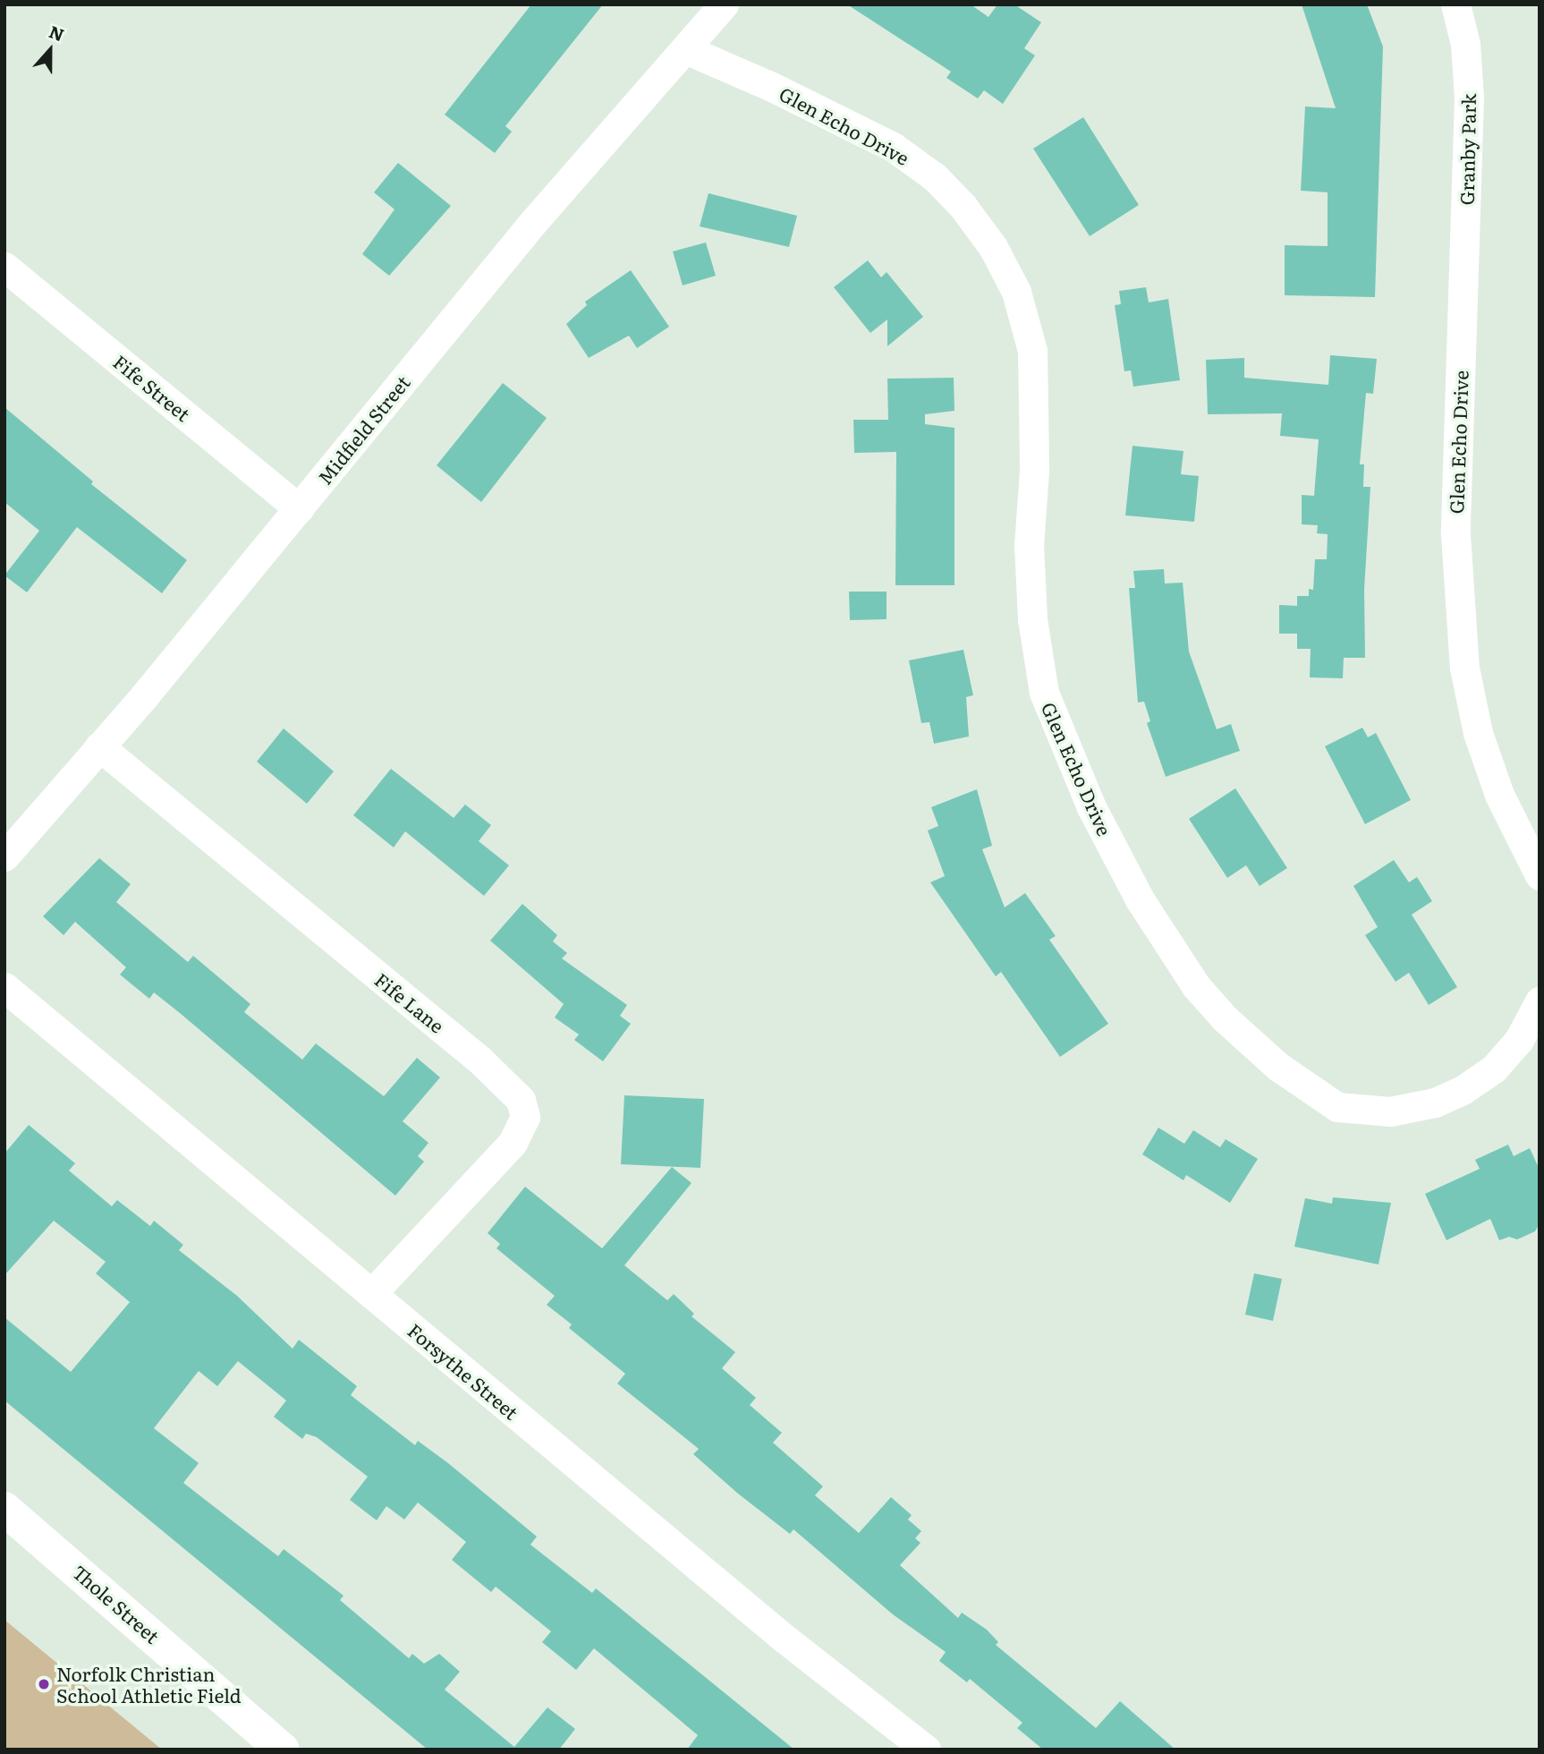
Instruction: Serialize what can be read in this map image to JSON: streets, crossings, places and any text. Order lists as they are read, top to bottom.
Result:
{
  "streets": {
    "street": [
      "Glen Echo Drive",
      "Granby Park",
      "Fife Street",
      "Midfield Street",
      "Fife Lane",
      "Forsythe Street",
      "Thole Street"
    ]
  },
  "crossings": [
    ["Glen Echo Drive", "Granby Park"],
    ["Glen Echo Drive", "Midfield Street"],
    ["Fife Street", "Midfield Street"],
    ["Midfield Street", "Fife Lane"],
    ["Fife Lane", "Forsythe Street"]
  ],
  "places": ["Norfolk Christian School Athletic Field"],
  "north": "top"
}
